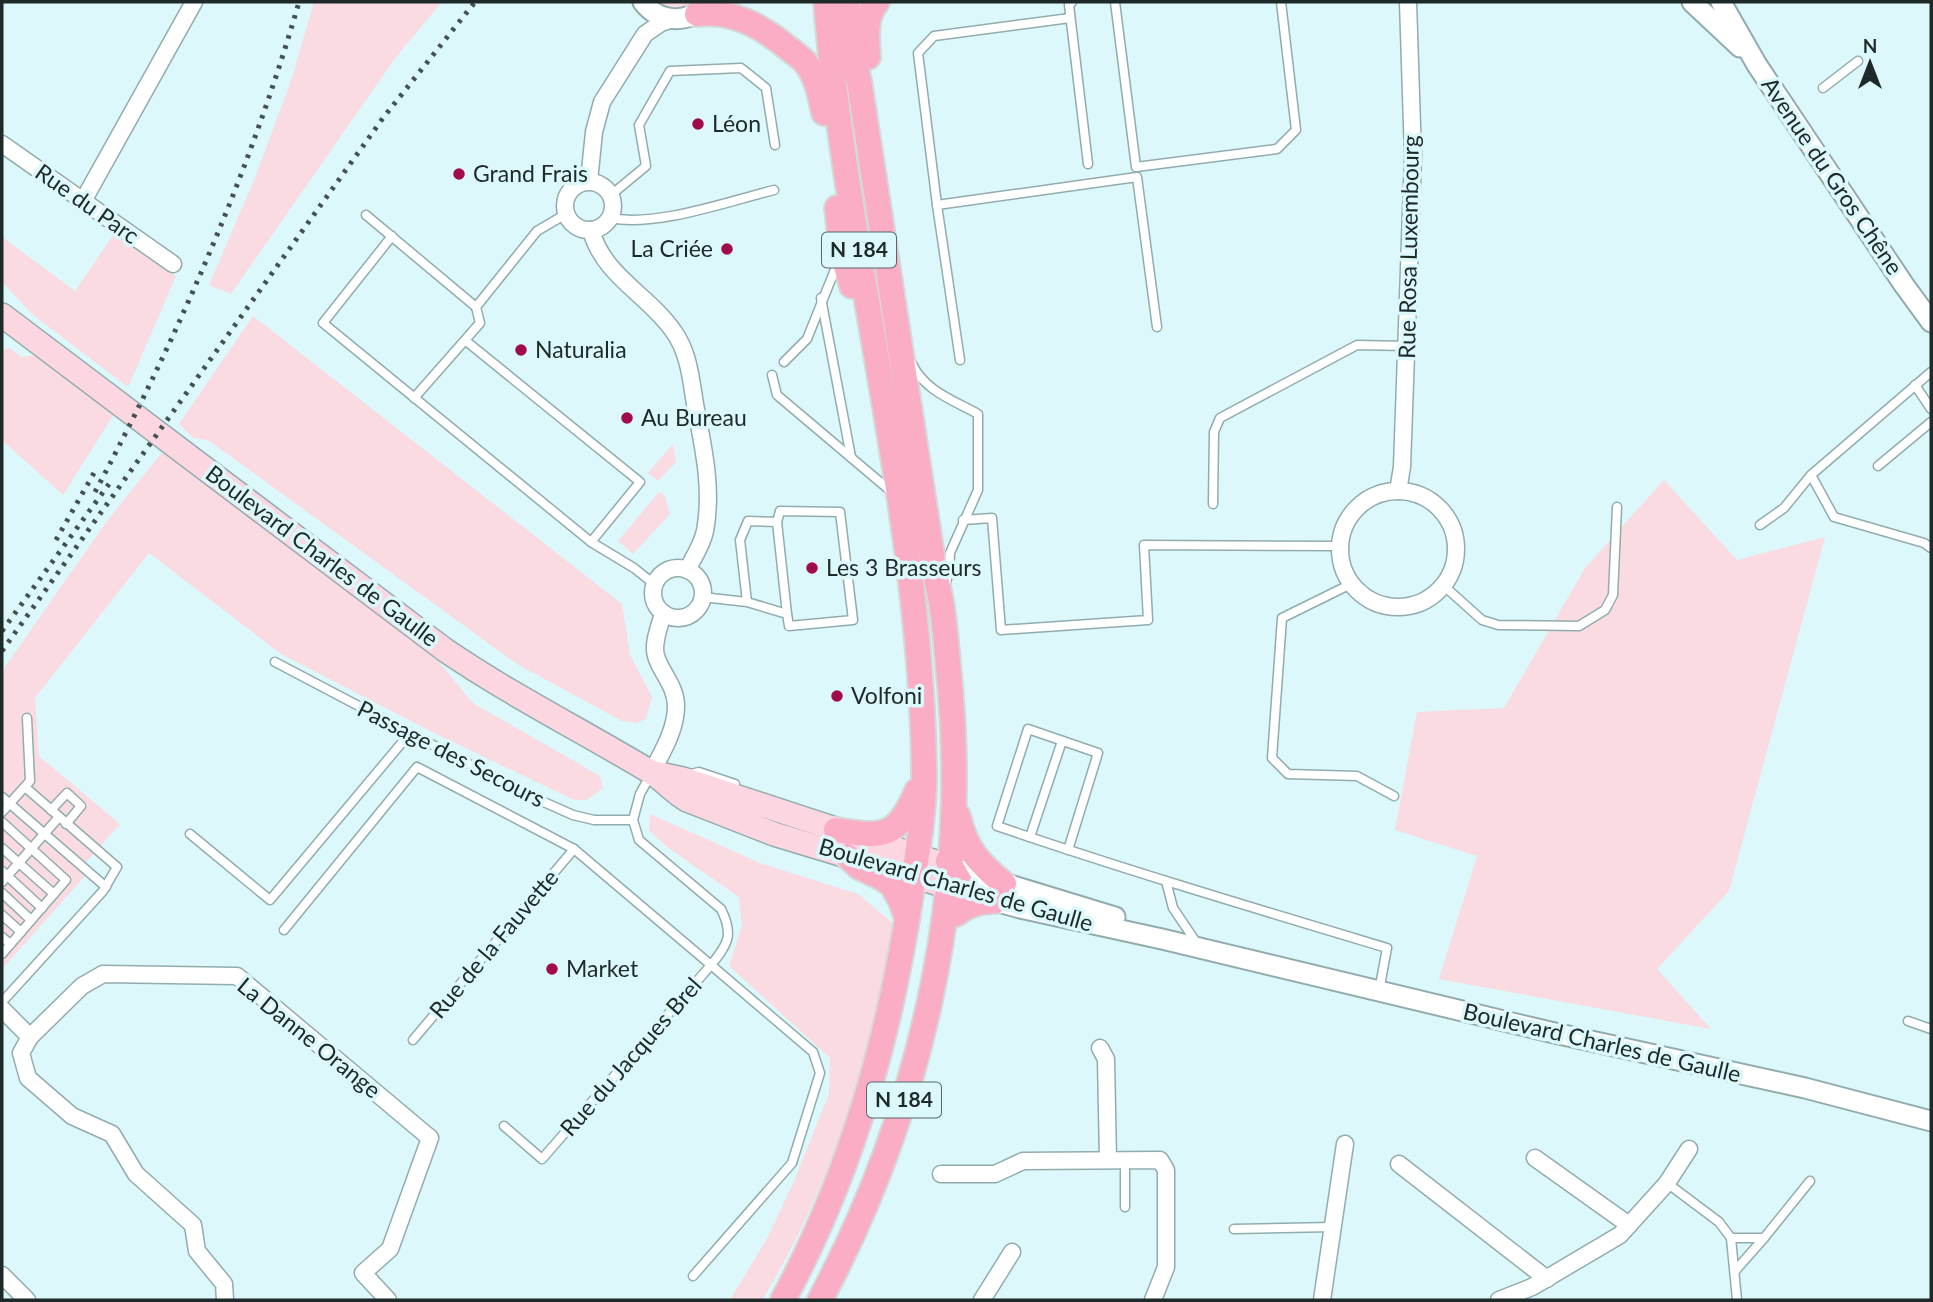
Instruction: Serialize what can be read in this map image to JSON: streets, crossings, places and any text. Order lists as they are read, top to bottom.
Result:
{
  "streets": {
    "main road": ["N 184", "Boulevard Charles de Gaulle"],
    "street": [
      "Avenue du Gros Chêne",
      "Rue du Parc",
      "Rue Rosa Luxembourg",
      "La Danne Orange"
    ],
    "lane": ["Passage des Secours", "Rue de la Fauvette", "Rue du Jacques Brel"]
  },
  "crossings": [
    ["N 184", "Boulevard Charles de Gaulle"],
    ["Rue de la Fauvette", "Rue du Jacques Brel"]
  ],
  "places": [
    "Léon",
    "Grand Frais",
    "La Criée",
    "Naturalia",
    "Au Bureau",
    "Les 3 Brasseurs",
    "Volfoni",
    "Market"
  ],
  "north": "top"
}
